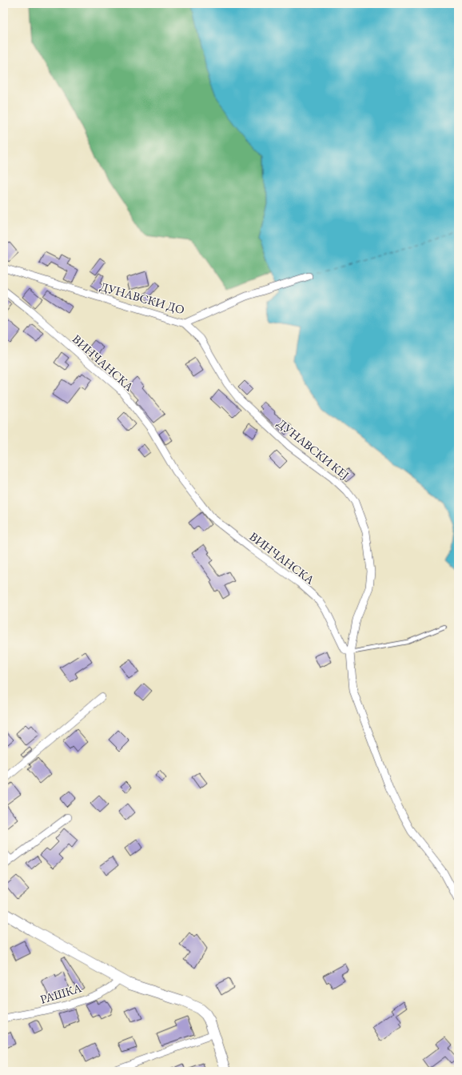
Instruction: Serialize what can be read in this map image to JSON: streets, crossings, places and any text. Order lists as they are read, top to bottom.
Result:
{
  "streets": {
    "street": [
      "ДУНАВСКИ ДО",
      "ВИНЧАНСКА",
      "ДУНАВСКИ КЕЈ",
      "РАШКА"
    ]
  },
  "crossings": [
    ["ДУНАВСКИ ДО", "ДУНАВСКИ КЕЈ"],
    ["ВИНЧАНСКА", "ДУНАВСКИ КЕЈ"]
  ]
}
